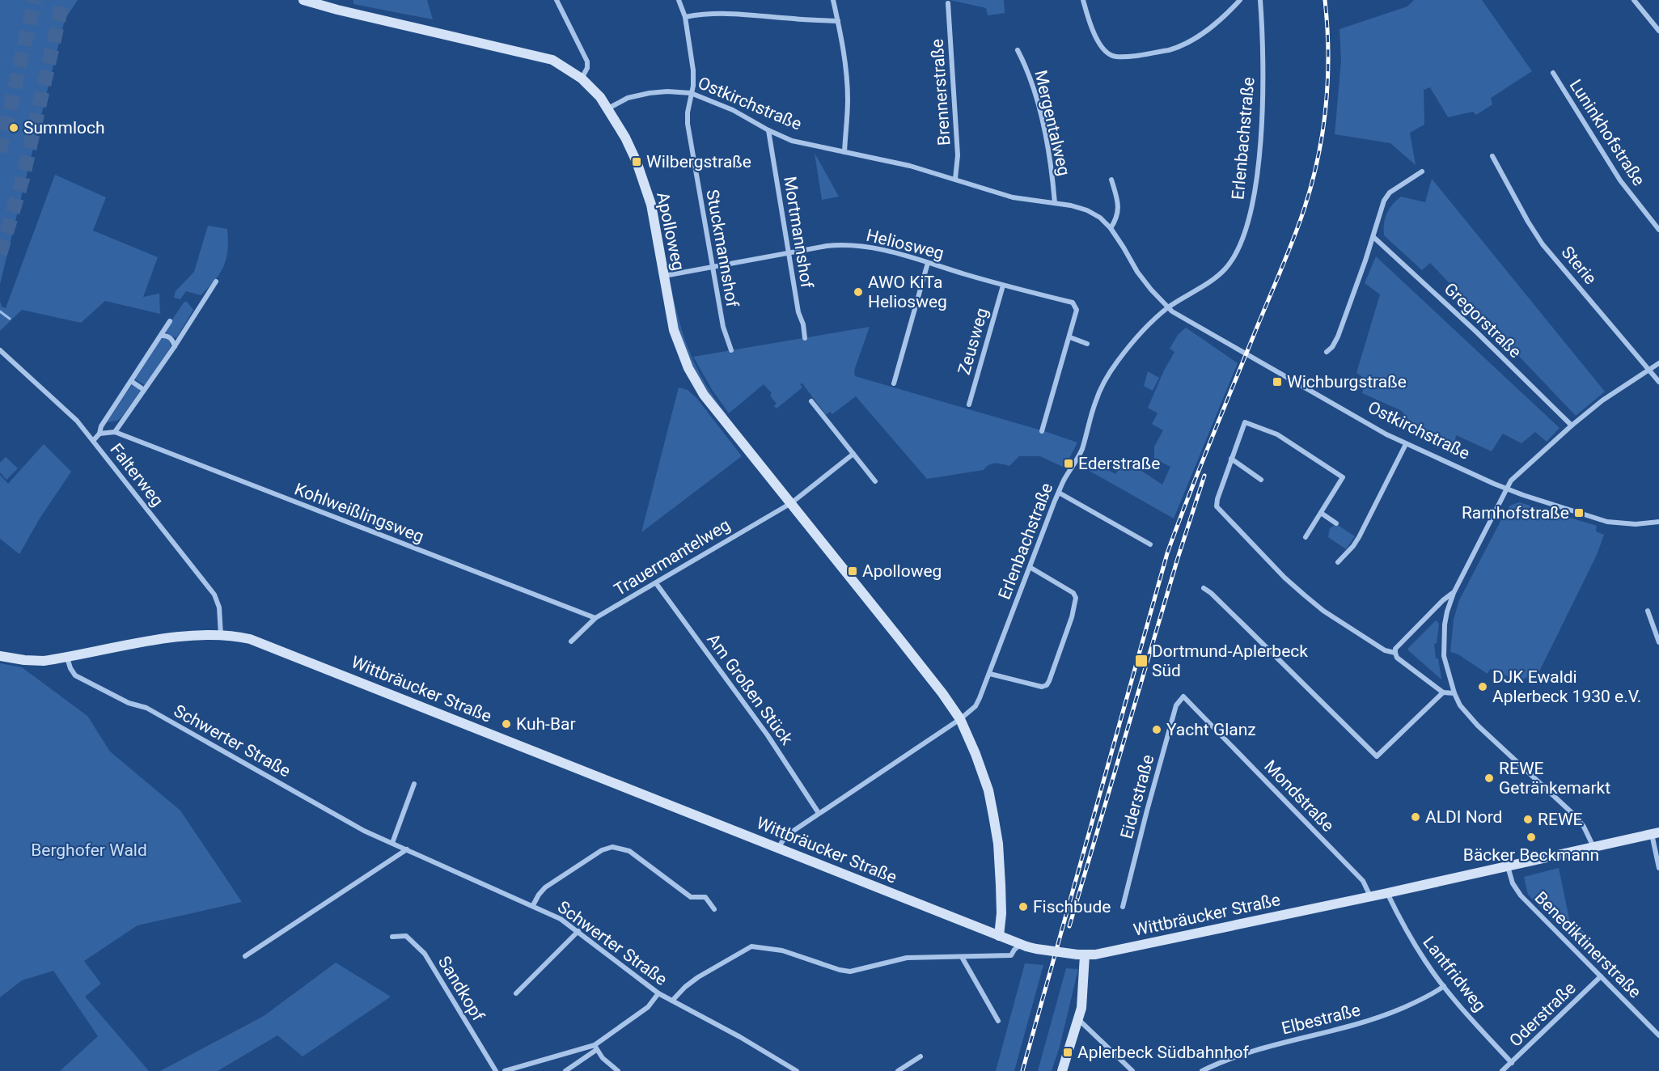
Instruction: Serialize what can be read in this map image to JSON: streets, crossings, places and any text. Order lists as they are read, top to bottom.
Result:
{
  "streets": {
    "main road": ["Apolloweg", "Wittbräucker Straße"],
    "street": [
      "Brennerstraße",
      "Ostkirchstraße",
      "Mergentalweg",
      "Luninkhofstraße",
      "Erlenbachstraße",
      "Mortmannshof",
      "Heliosweg",
      "Stuckmannshof",
      "Sterie",
      "Gregorstraße",
      "Zeusweg",
      "Falterweg",
      "Kohlweißlingsweg",
      "Trauermantelweg",
      "Am Großen Stück",
      "Schwerter Straße",
      "Mondstraße",
      "Eiderstraße",
      "Benediktinerstraße",
      "Lantfridweg",
      "Sandkopf",
      "Oderstraße",
      "Elbestraße"
    ]
  },
  "crossings": [
    ["Brennerstraße", "Ostkirchstraße"],
    ["Ostkirchstraße", "Mergentalweg"],
    ["Ostkirchstraße", "Erlenbachstraße"],
    ["Ostkirchstraße", "Apolloweg"],
    ["Ostkirchstraße", "Mortmannshof"],
    ["Ostkirchstraße", "Stuckmannshof"],
    ["Erlenbachstraße", "Apolloweg"],
    ["Erlenbachstraße", "Wittbräucker Straße"],
    ["Erlenbachstraße", "Am Großen Stück"],
    ["Apolloweg", "Heliosweg"],
    ["Apolloweg", "Trauermantelweg"],
    ["Apolloweg", "Wittbräucker Straße"],
    ["Mortmannshof", "Heliosweg"],
    ["Heliosweg", "Stuckmannshof"],
    ["Heliosweg", "Zeusweg"],
    ["Falterweg", "Wittbräucker Straße"],
    ["Kohlweißlingsweg", "Trauermantelweg"],
    ["Trauermantelweg", "Am Großen Stück"],
    ["Wittbräucker Straße", "Schwerter Straße"],
    ["Wittbräucker Straße", "Mondstraße"],
    ["Wittbräucker Straße", "Benediktinerstraße"],
    ["Wittbräucker Straße", "Lantfridweg"],
    ["Mondstraße", "Eiderstraße"],
    ["Benediktinerstraße", "Oderstraße"],
    ["Lantfridweg", "Oderstraße"],
    ["Lantfridweg", "Elbestraße"]
  ],
  "parks": ["Berghofer Wald"],
  "places": {
    "other": [
      "Summloch",
      "AWO KiTa Heliosweg",
      "DJK Ewaldi Aplerbeck 1930 e.V.",
      "Kuh-Bar",
      "Yacht Glanz",
      "REWE Getränkemarkt",
      "ALDI Nord",
      "REWE",
      "Bäcker Beckmann",
      "Fischbude"
    ],
    "transit": [
      "Wilbergstraße",
      "Wichburgstraße",
      "Ederstraße",
      "Ramhofstraße",
      "Apolloweg",
      "Dortmund-Aplerbeck Süd",
      "Aplerbeck Südbahnhof"
    ]
  }
}
